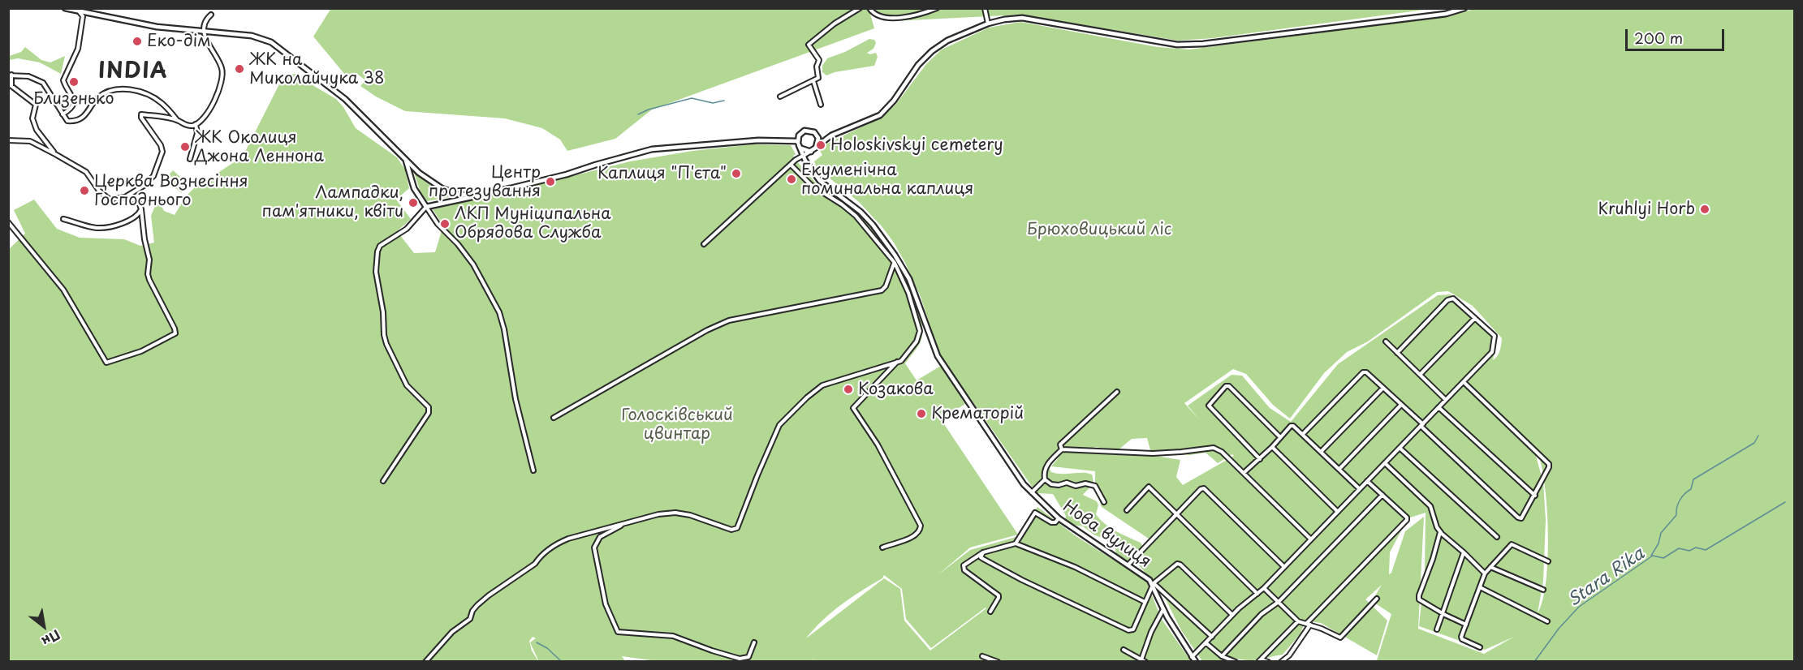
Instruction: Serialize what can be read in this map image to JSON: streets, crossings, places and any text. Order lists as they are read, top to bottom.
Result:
{
  "streets": {
    "street": ["Нова вулиця"]
  },
  "districts": ["INDIA"],
  "water": ["Stara Rika"],
  "parks": ["Брюховицький ліс", "Голосківський цвинтар"],
  "places": [
    "Еко-дім",
    "ЖК на Миколайчука 38",
    "Близенько",
    "Holoskivskyi cemetery",
    "ЖК Околиця Джона Леннона",
    "Каплиця \"П'єта\"",
    "Екуменічна поминальна каплиця",
    "Центр протезування",
    "Церква Вознесіння Господнього",
    "Лампадки, пам'ятники, квіти",
    "Kruhlyi Horb",
    "ЛКП Муніципальна Обрядова Служба",
    "Козакова",
    "Крематорій"
  ],
  "scale_bar": "200 m",
  "north": "bottom right"
}
